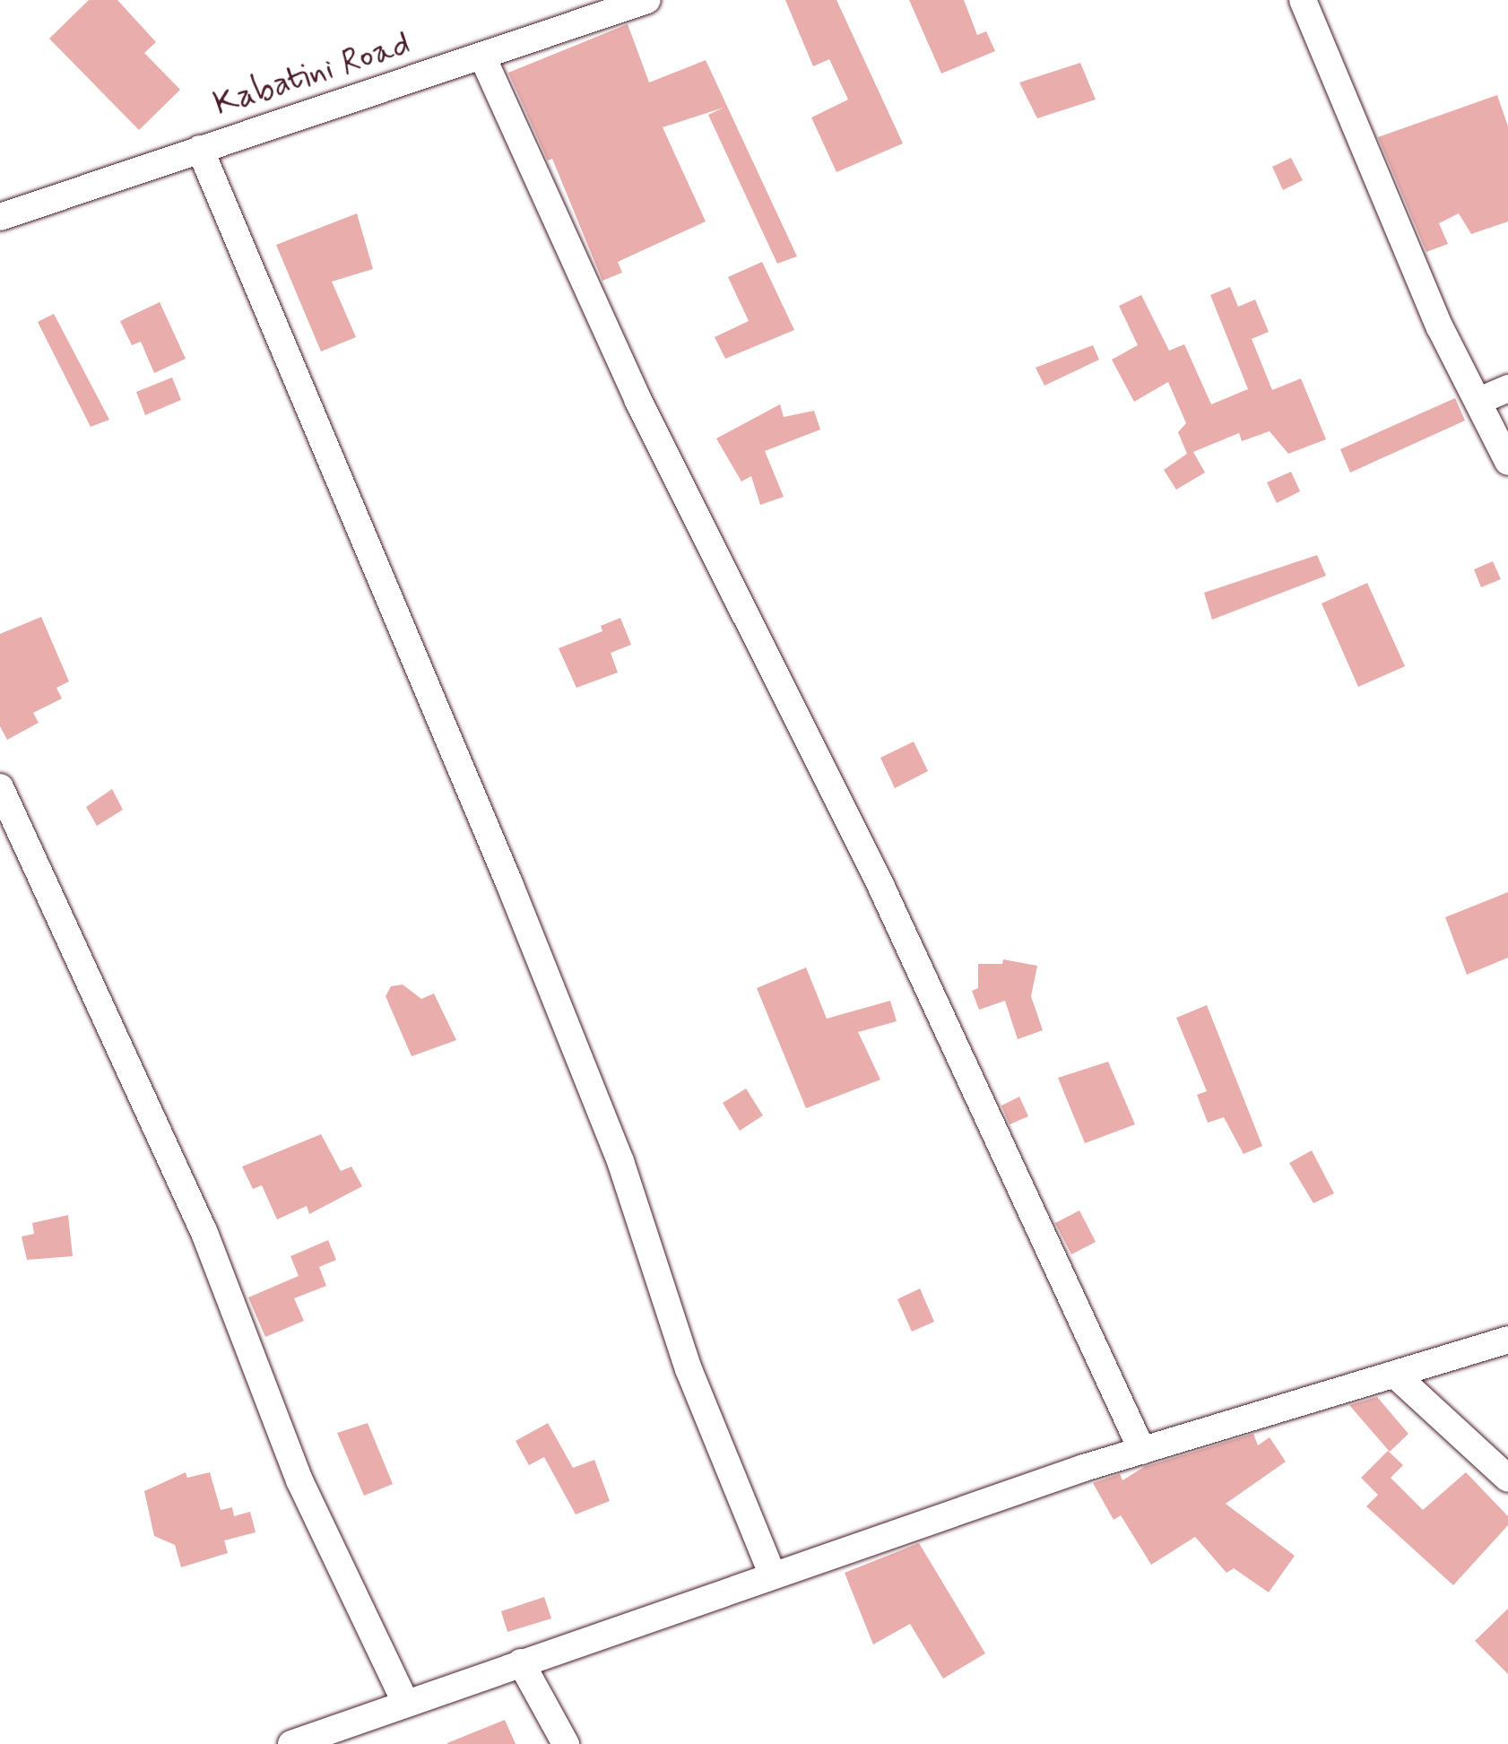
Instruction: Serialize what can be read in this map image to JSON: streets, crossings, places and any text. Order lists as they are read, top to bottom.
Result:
{
  "streets": {
    "street": ["Kabatini Road"]
  }
}
